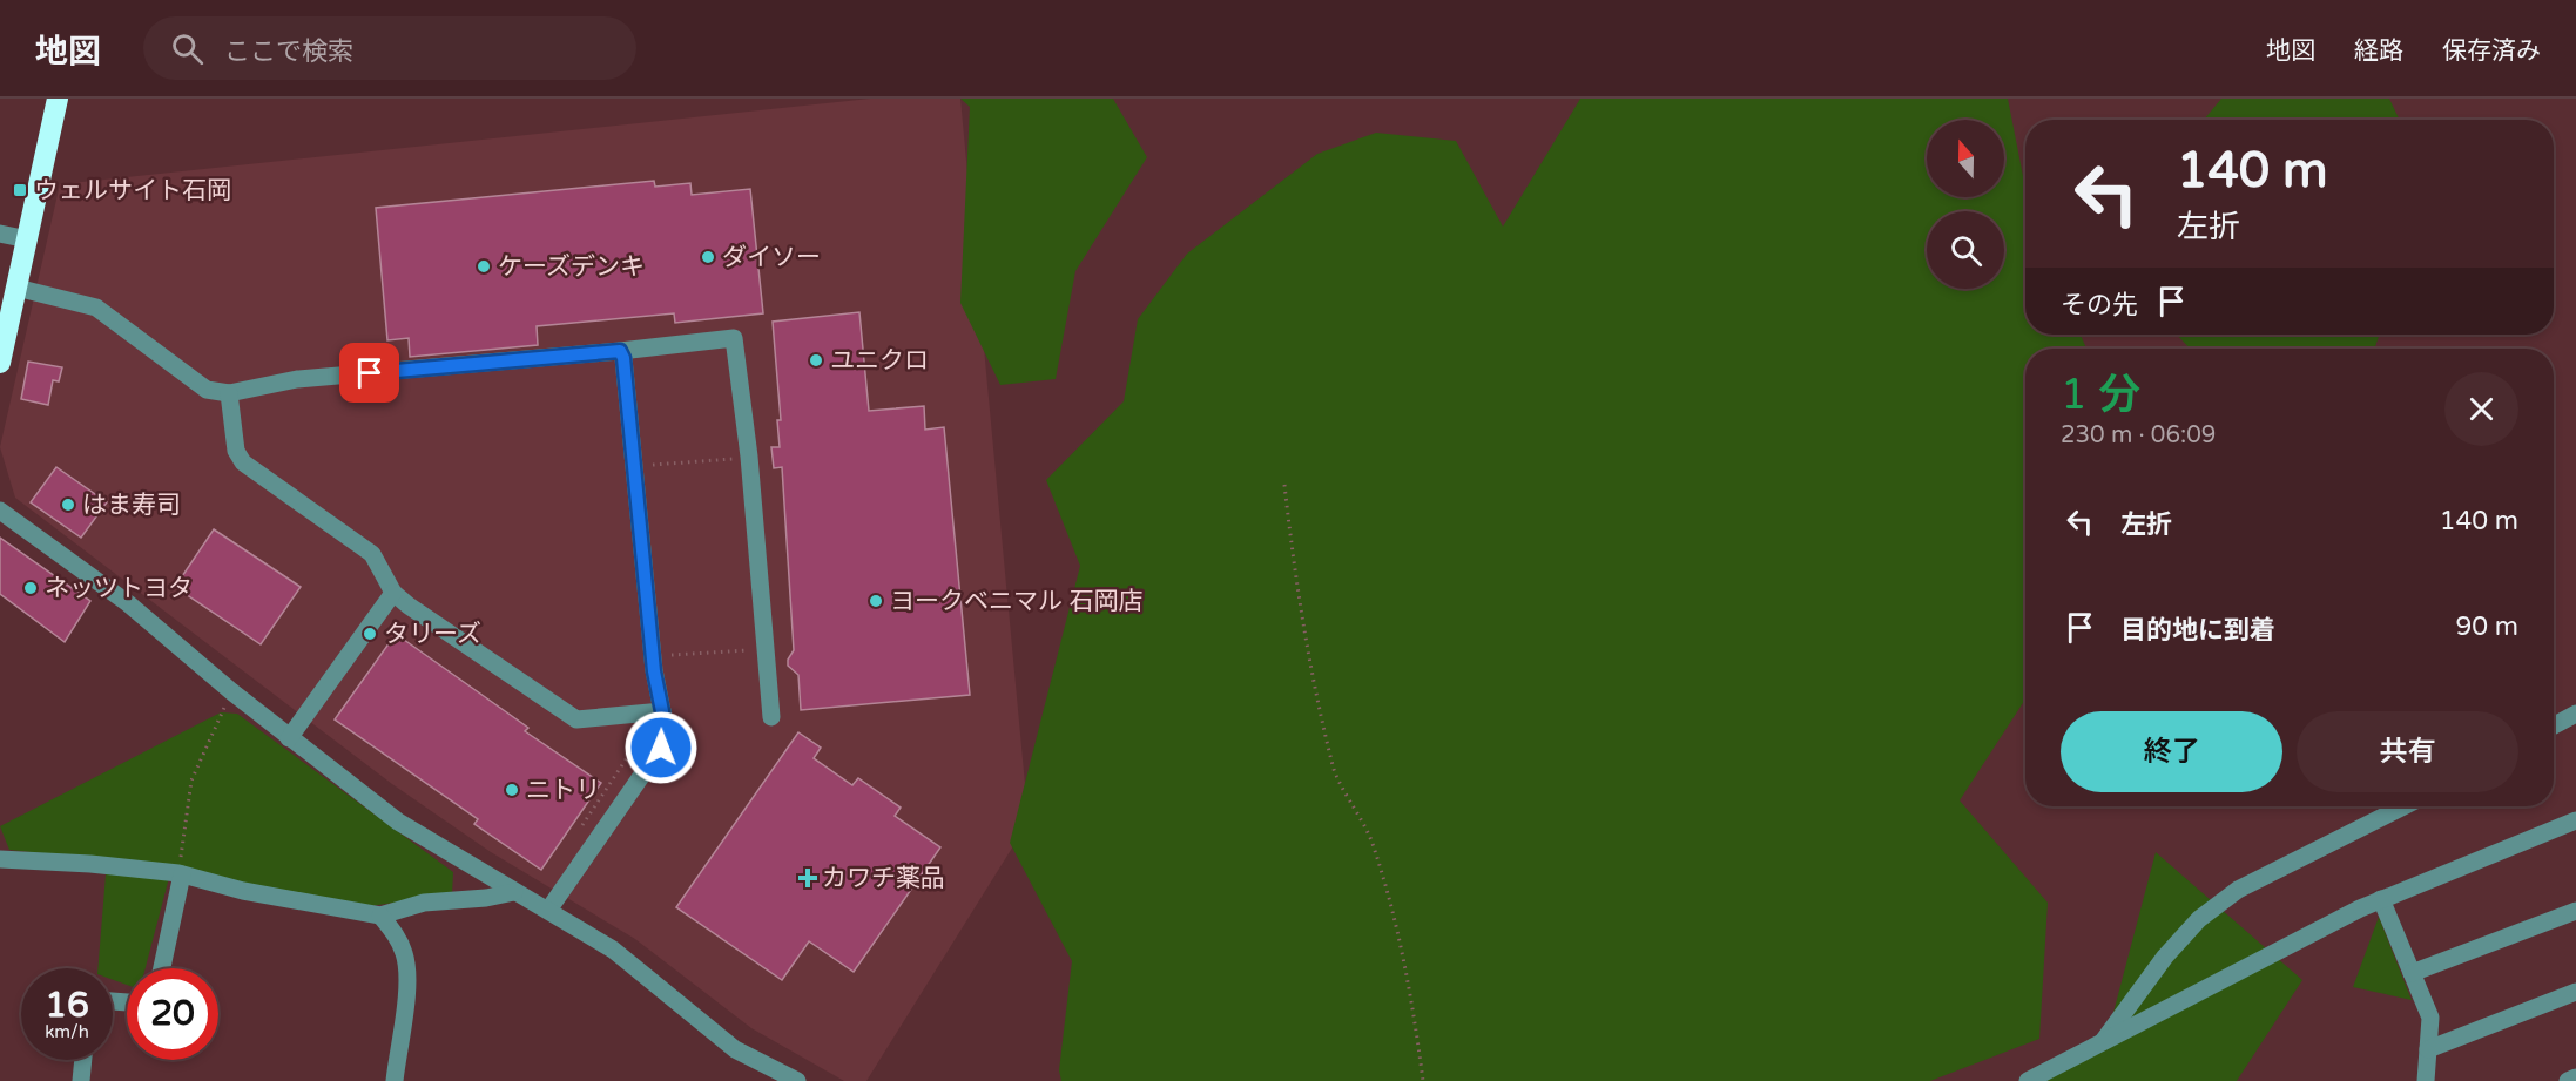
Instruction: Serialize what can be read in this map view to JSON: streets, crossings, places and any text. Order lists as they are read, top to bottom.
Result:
{
  "places": {
    "transit": ["ウェルサイト石岡"],
    "other": [
      "ダイソー",
      "ケーズデンキ",
      "ユニクロ",
      "はま寿司",
      "ネッツトヨタ",
      "ヨークベニマル 石岡店",
      "タリーズ",
      "ニトリ"
    ],
    "health": ["カワチ薬品"]
  },
  "north": "top",
  "page": {
    "header": "地図",
    "search": "ここで検索",
    "nav": ["地図", "経路", "保存済み"],
    "turn": ["140 m", "左折"],
    "then": "その先",
    "heading": ["1 分", "230 m · 06:09"],
    "list": [
      {
        "name": "左折",
        "value": "140 m"
      },
      {
        "name": "目的地に到着",
        "value": "90 m"
      }
    ],
    "buttons": ["終了", "共有"],
    "speed": "16 km/h",
    "limit": "20"
  }
}
